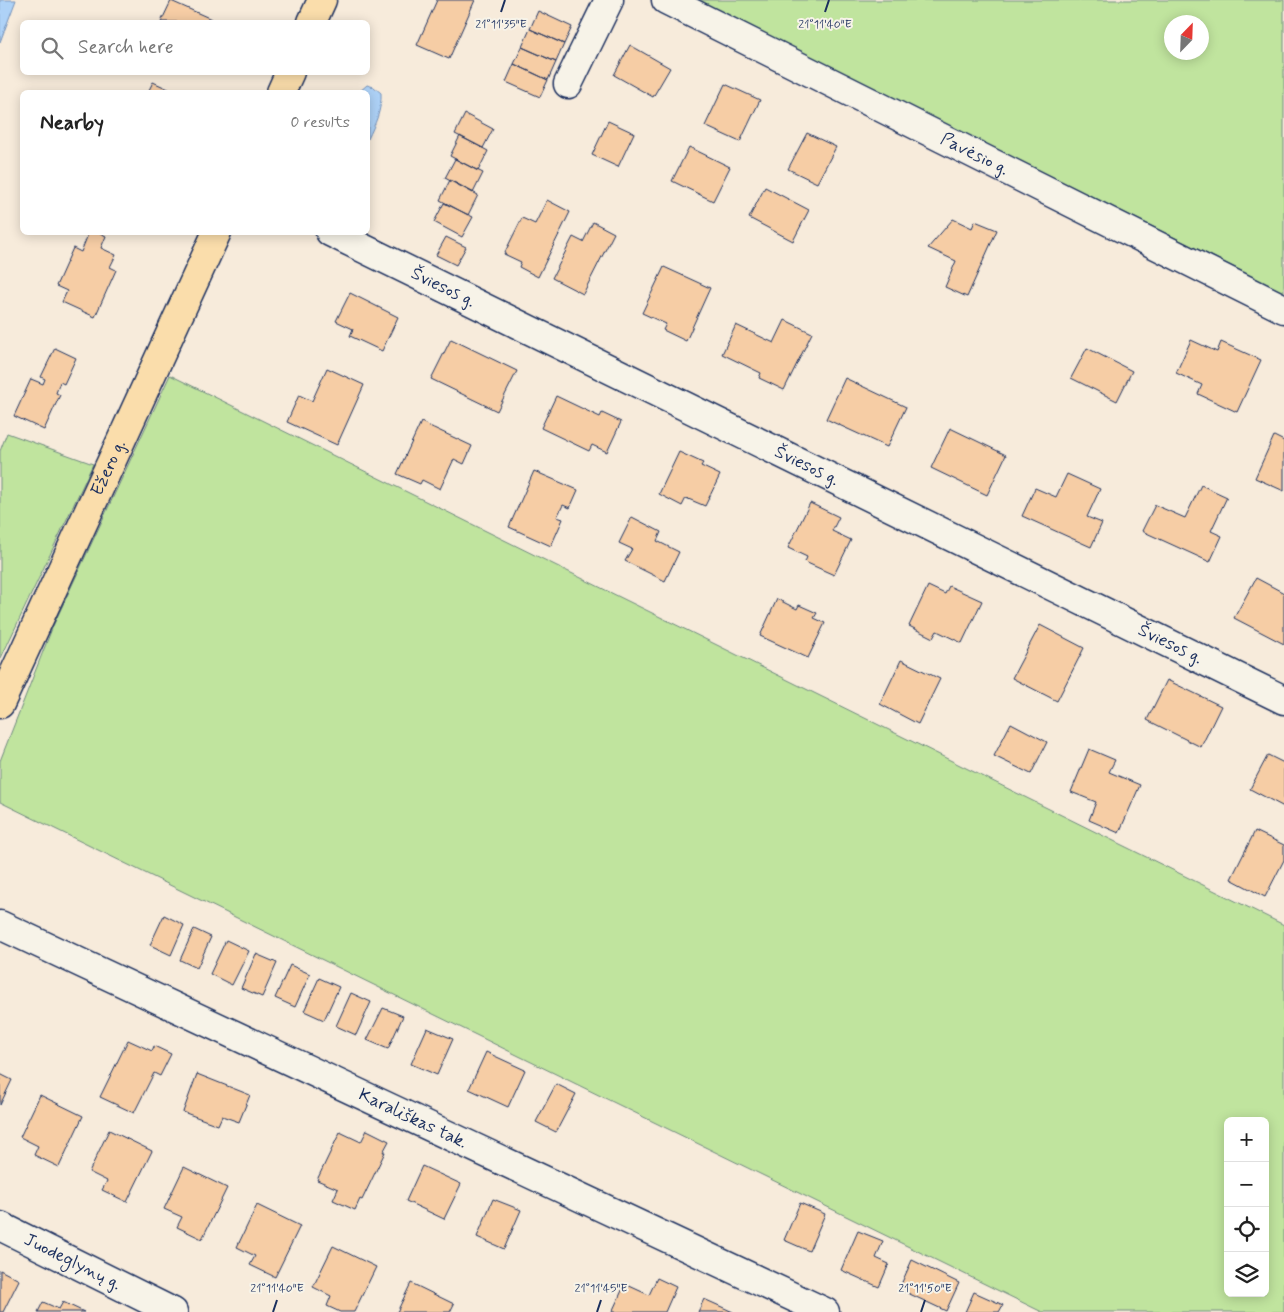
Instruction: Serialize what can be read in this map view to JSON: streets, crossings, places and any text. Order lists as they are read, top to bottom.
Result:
{
  "streets": {
    "main road": ["Ežero g."],
    "street": [
      "Pavėsio g.",
      "Šviesos g.",
      "Karališkas tak.",
      "Juodeglynų g."
    ]
  },
  "north": "top right",
  "page": {
    "search": "Search here",
    "heading": ["Nearby", "0 results"],
    "map_buttons": ["+", "−"]
  },
  "coordinates": [
    "21°11'40\"E",
    "21°11'35\"E",
    "21°11'45\"E",
    "21°11'50\"E"
  ]
}
